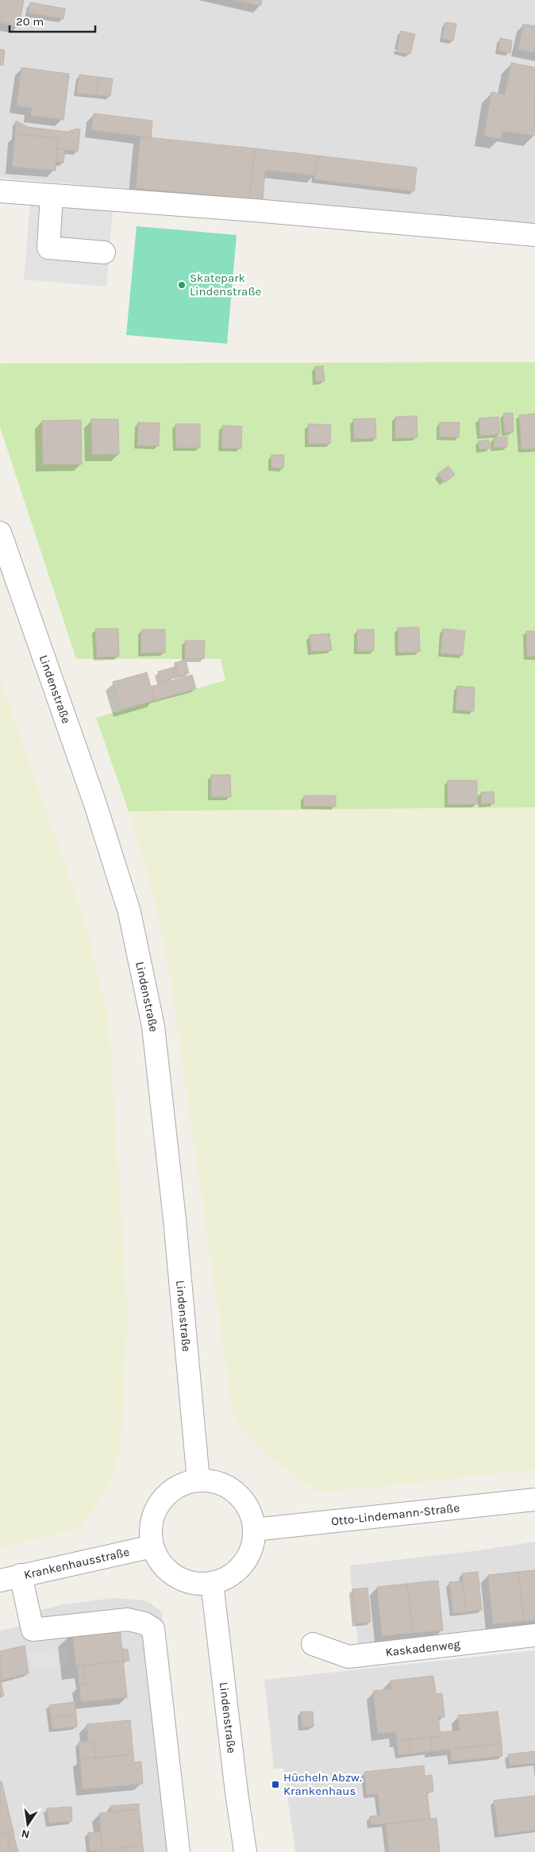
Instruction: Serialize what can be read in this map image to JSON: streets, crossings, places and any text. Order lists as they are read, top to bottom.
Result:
{
  "streets": {
    "street": [
      "Lindenstraße",
      "Otto-Lindemann-Straße",
      "Krankenhausstraße",
      "Kaskadenweg"
    ]
  },
  "crossings": [
    ["Lindenstraße", "Otto-Lindemann-Straße"],
    ["Lindenstraße", "Krankenhausstraße"],
    ["Otto-Lindemann-Straße", "Krankenhausstraße"]
  ],
  "places": {
    "other": ["Skatepark Lindenstraße"],
    "transit": ["Hücheln Abzw. Krankenhaus"]
  },
  "scale_bar": "20 m",
  "north": "bottom"
}
